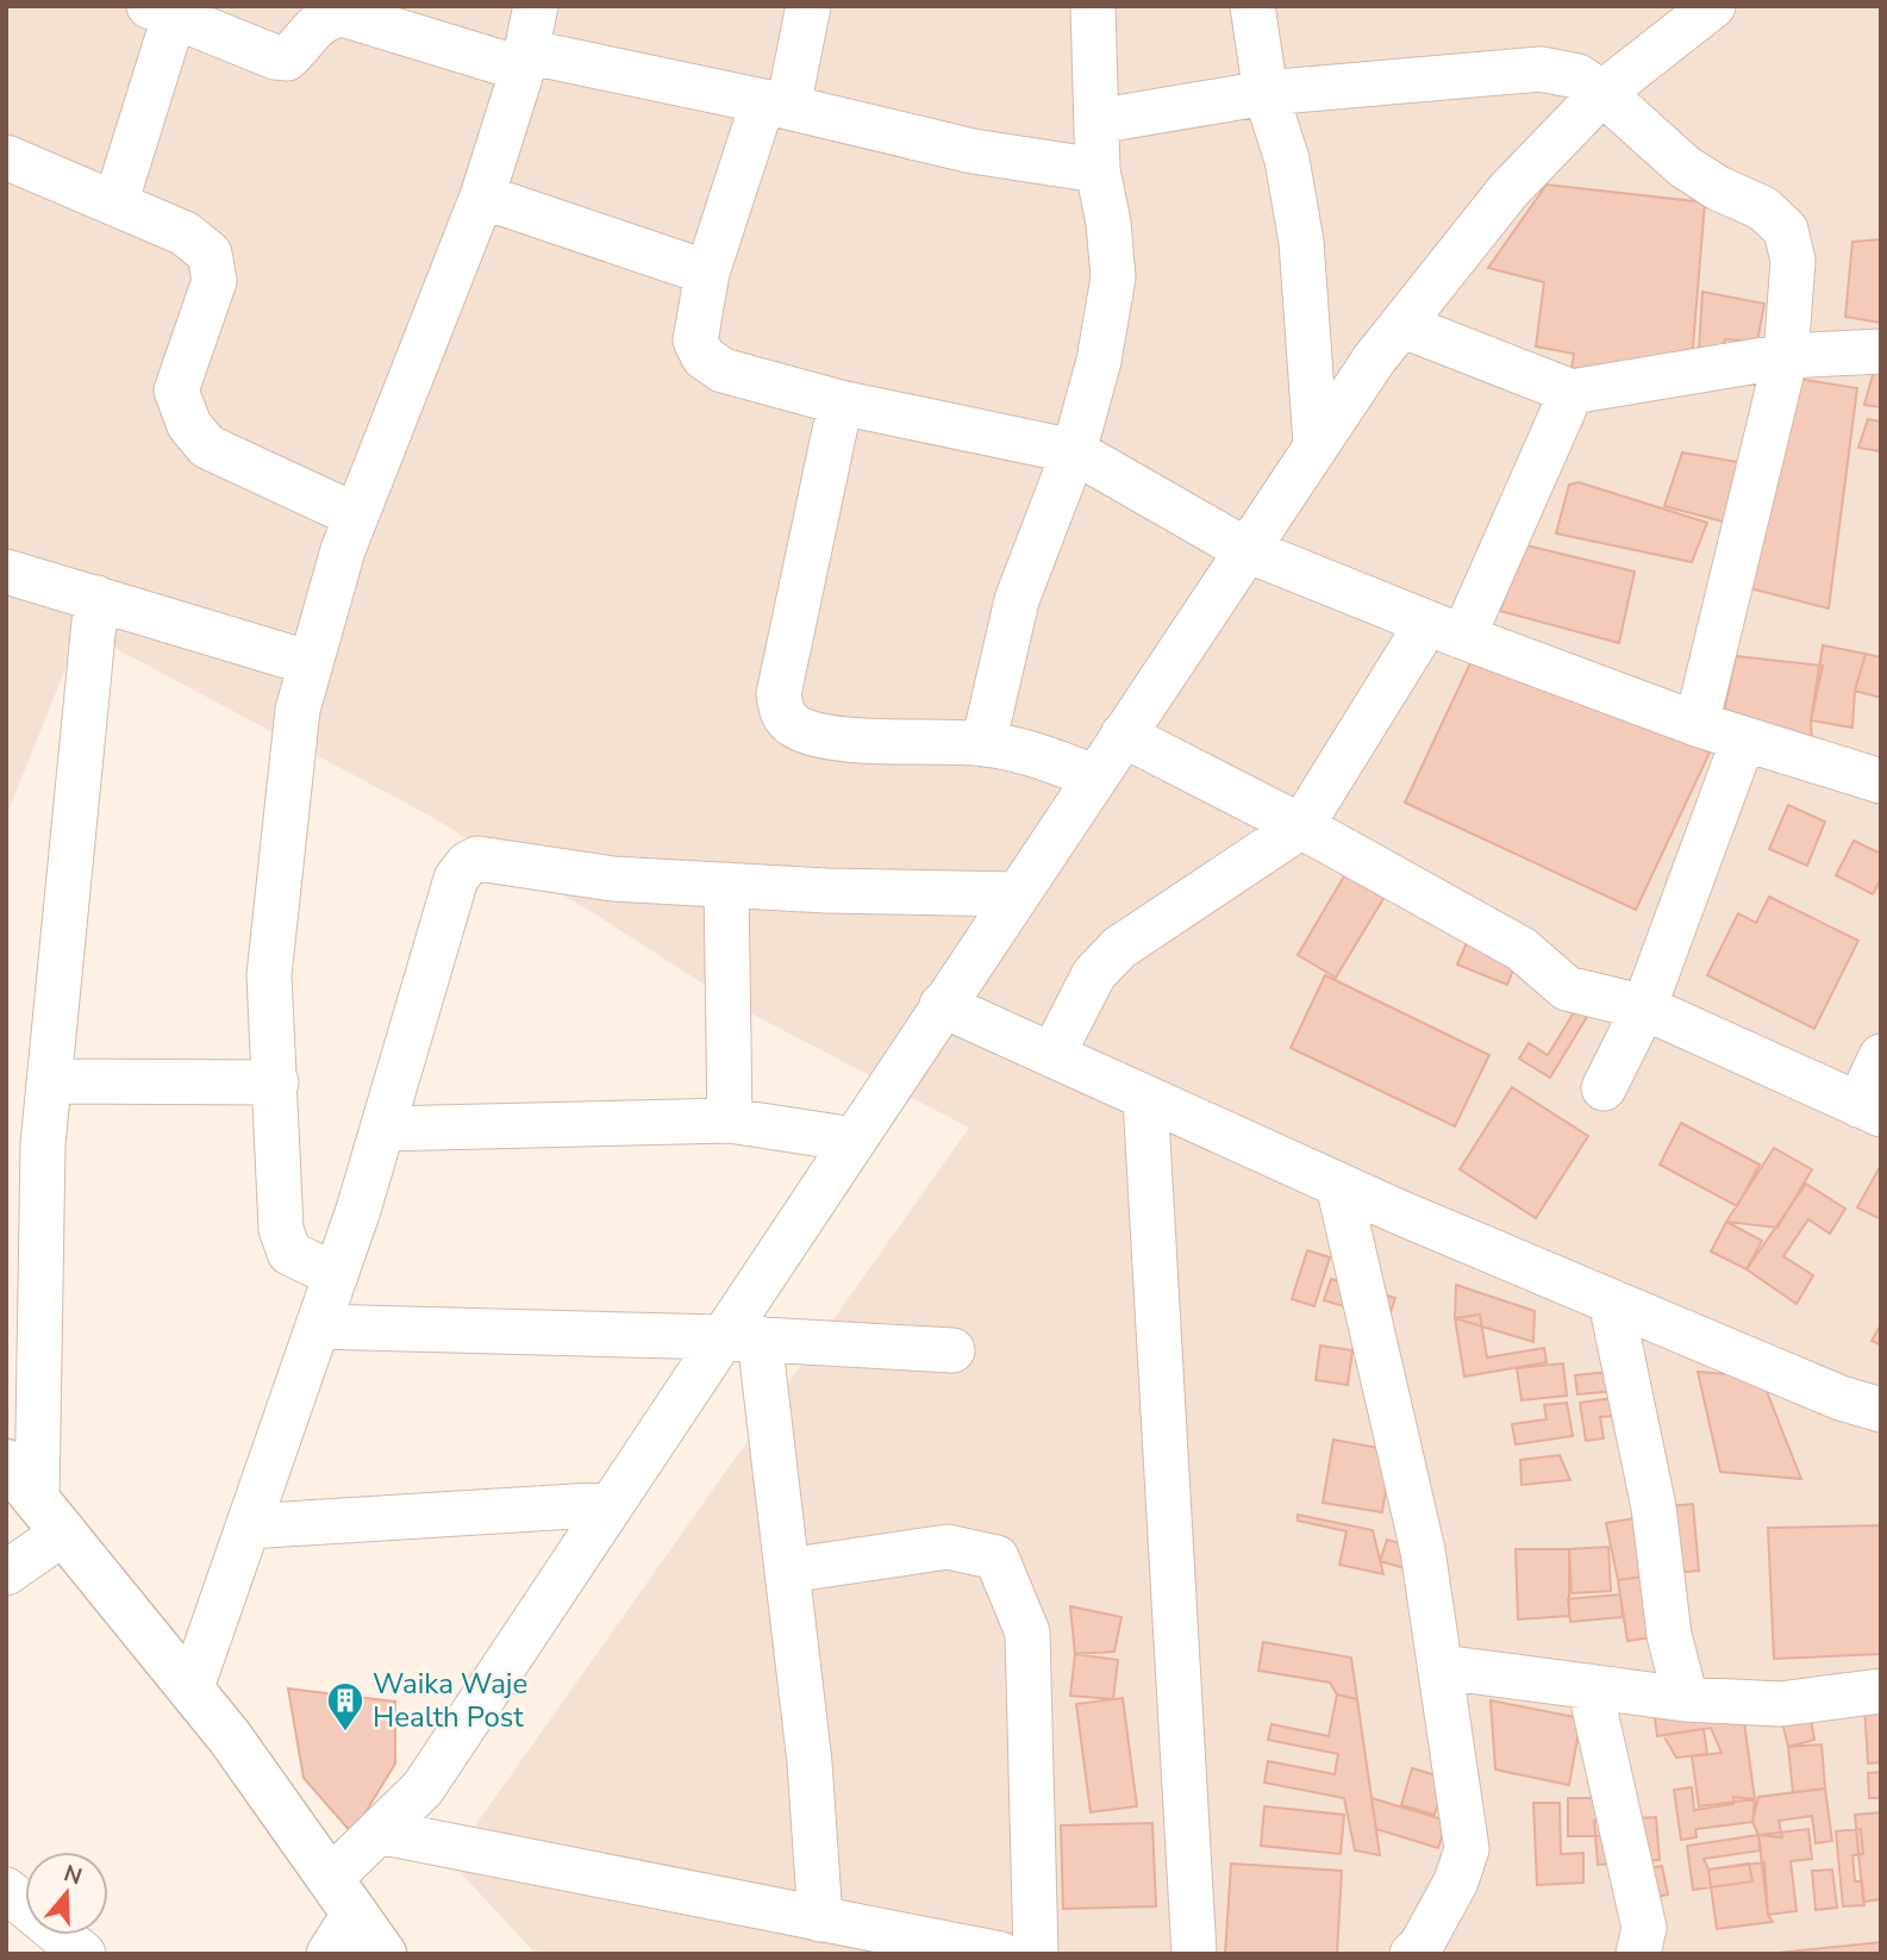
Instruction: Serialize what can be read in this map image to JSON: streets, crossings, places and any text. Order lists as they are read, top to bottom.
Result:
{
  "places": {
    "building": ["Waika Waje Health Post"]
  },
  "north": "top"
}
